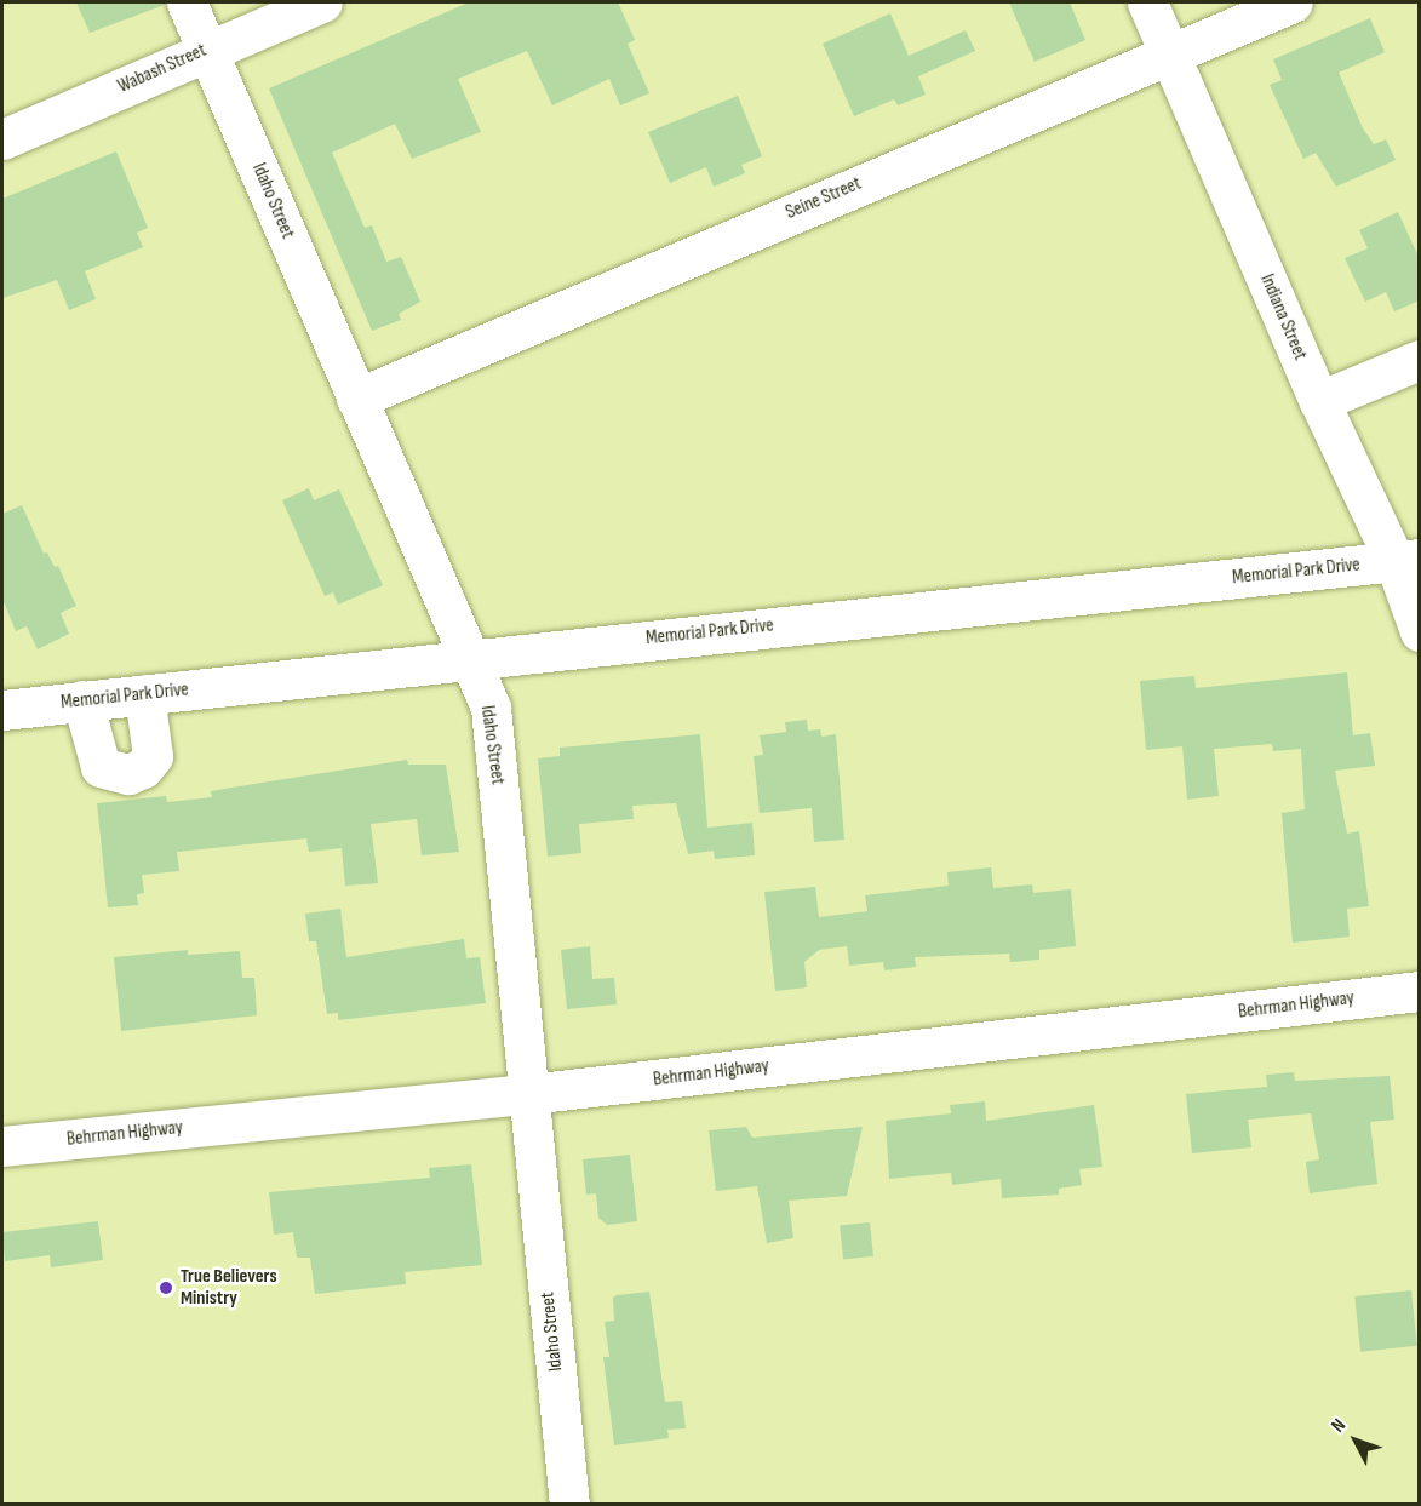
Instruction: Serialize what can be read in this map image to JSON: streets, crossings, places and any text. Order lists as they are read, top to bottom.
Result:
{
  "streets": {
    "street": [
      "Wabash Street",
      "Seine Street",
      "Idaho Street",
      "Indiana Street",
      "Memorial Park Drive",
      "Behrman Highway"
    ]
  },
  "crossings": [
    ["Wabash Street", "Idaho Street"],
    ["Seine Street", "Idaho Street"],
    ["Seine Street", "Indiana Street"],
    ["Idaho Street", "Memorial Park Drive"],
    ["Idaho Street", "Behrman Highway"],
    ["Indiana Street", "Memorial Park Drive"]
  ],
  "places": ["True Believers Ministry"],
  "north": "top left"
}
